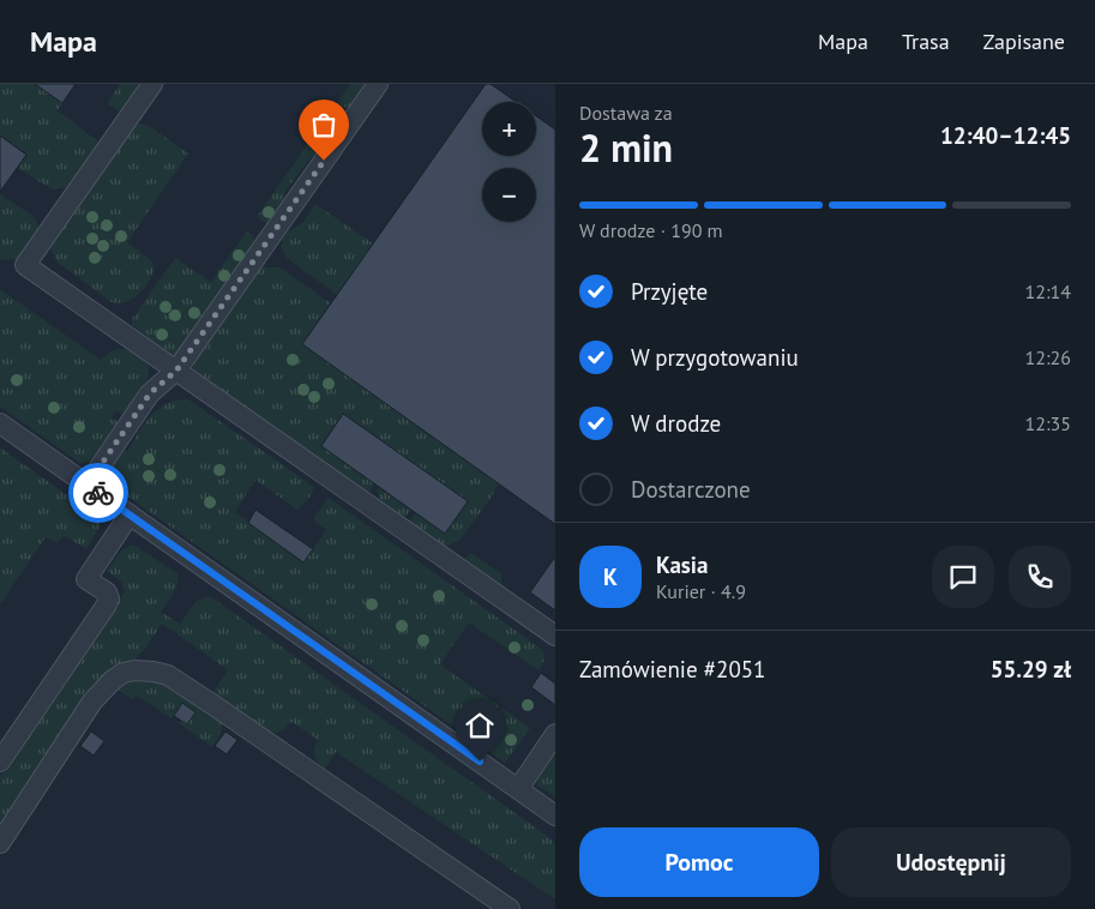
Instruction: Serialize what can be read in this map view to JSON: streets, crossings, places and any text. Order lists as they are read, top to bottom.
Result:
{
  "page": {
    "header": "Mapa",
    "nav": ["Mapa", "Trasa", "Zapisane"],
    "heading": ["2 min", "Dostawa za", "12:40–12:45"],
    "panel": [
      "Kasia",
      "Kurier · 4.9",
      "Zamówienie #2051",
      "55.29 zł"
    ],
    "map_buttons": ["+", "−"],
    "bar": "W drodze · 190 m",
    "list": [
      ["Przyjęte", "12:14"],
      ["W przygotowaniu", "12:26"],
      ["W drodze", "12:35"],
      "Dostarczone"
    ],
    "round": "K",
    "buttons": ["Pomoc", "Udostępnij"]
  }
}
